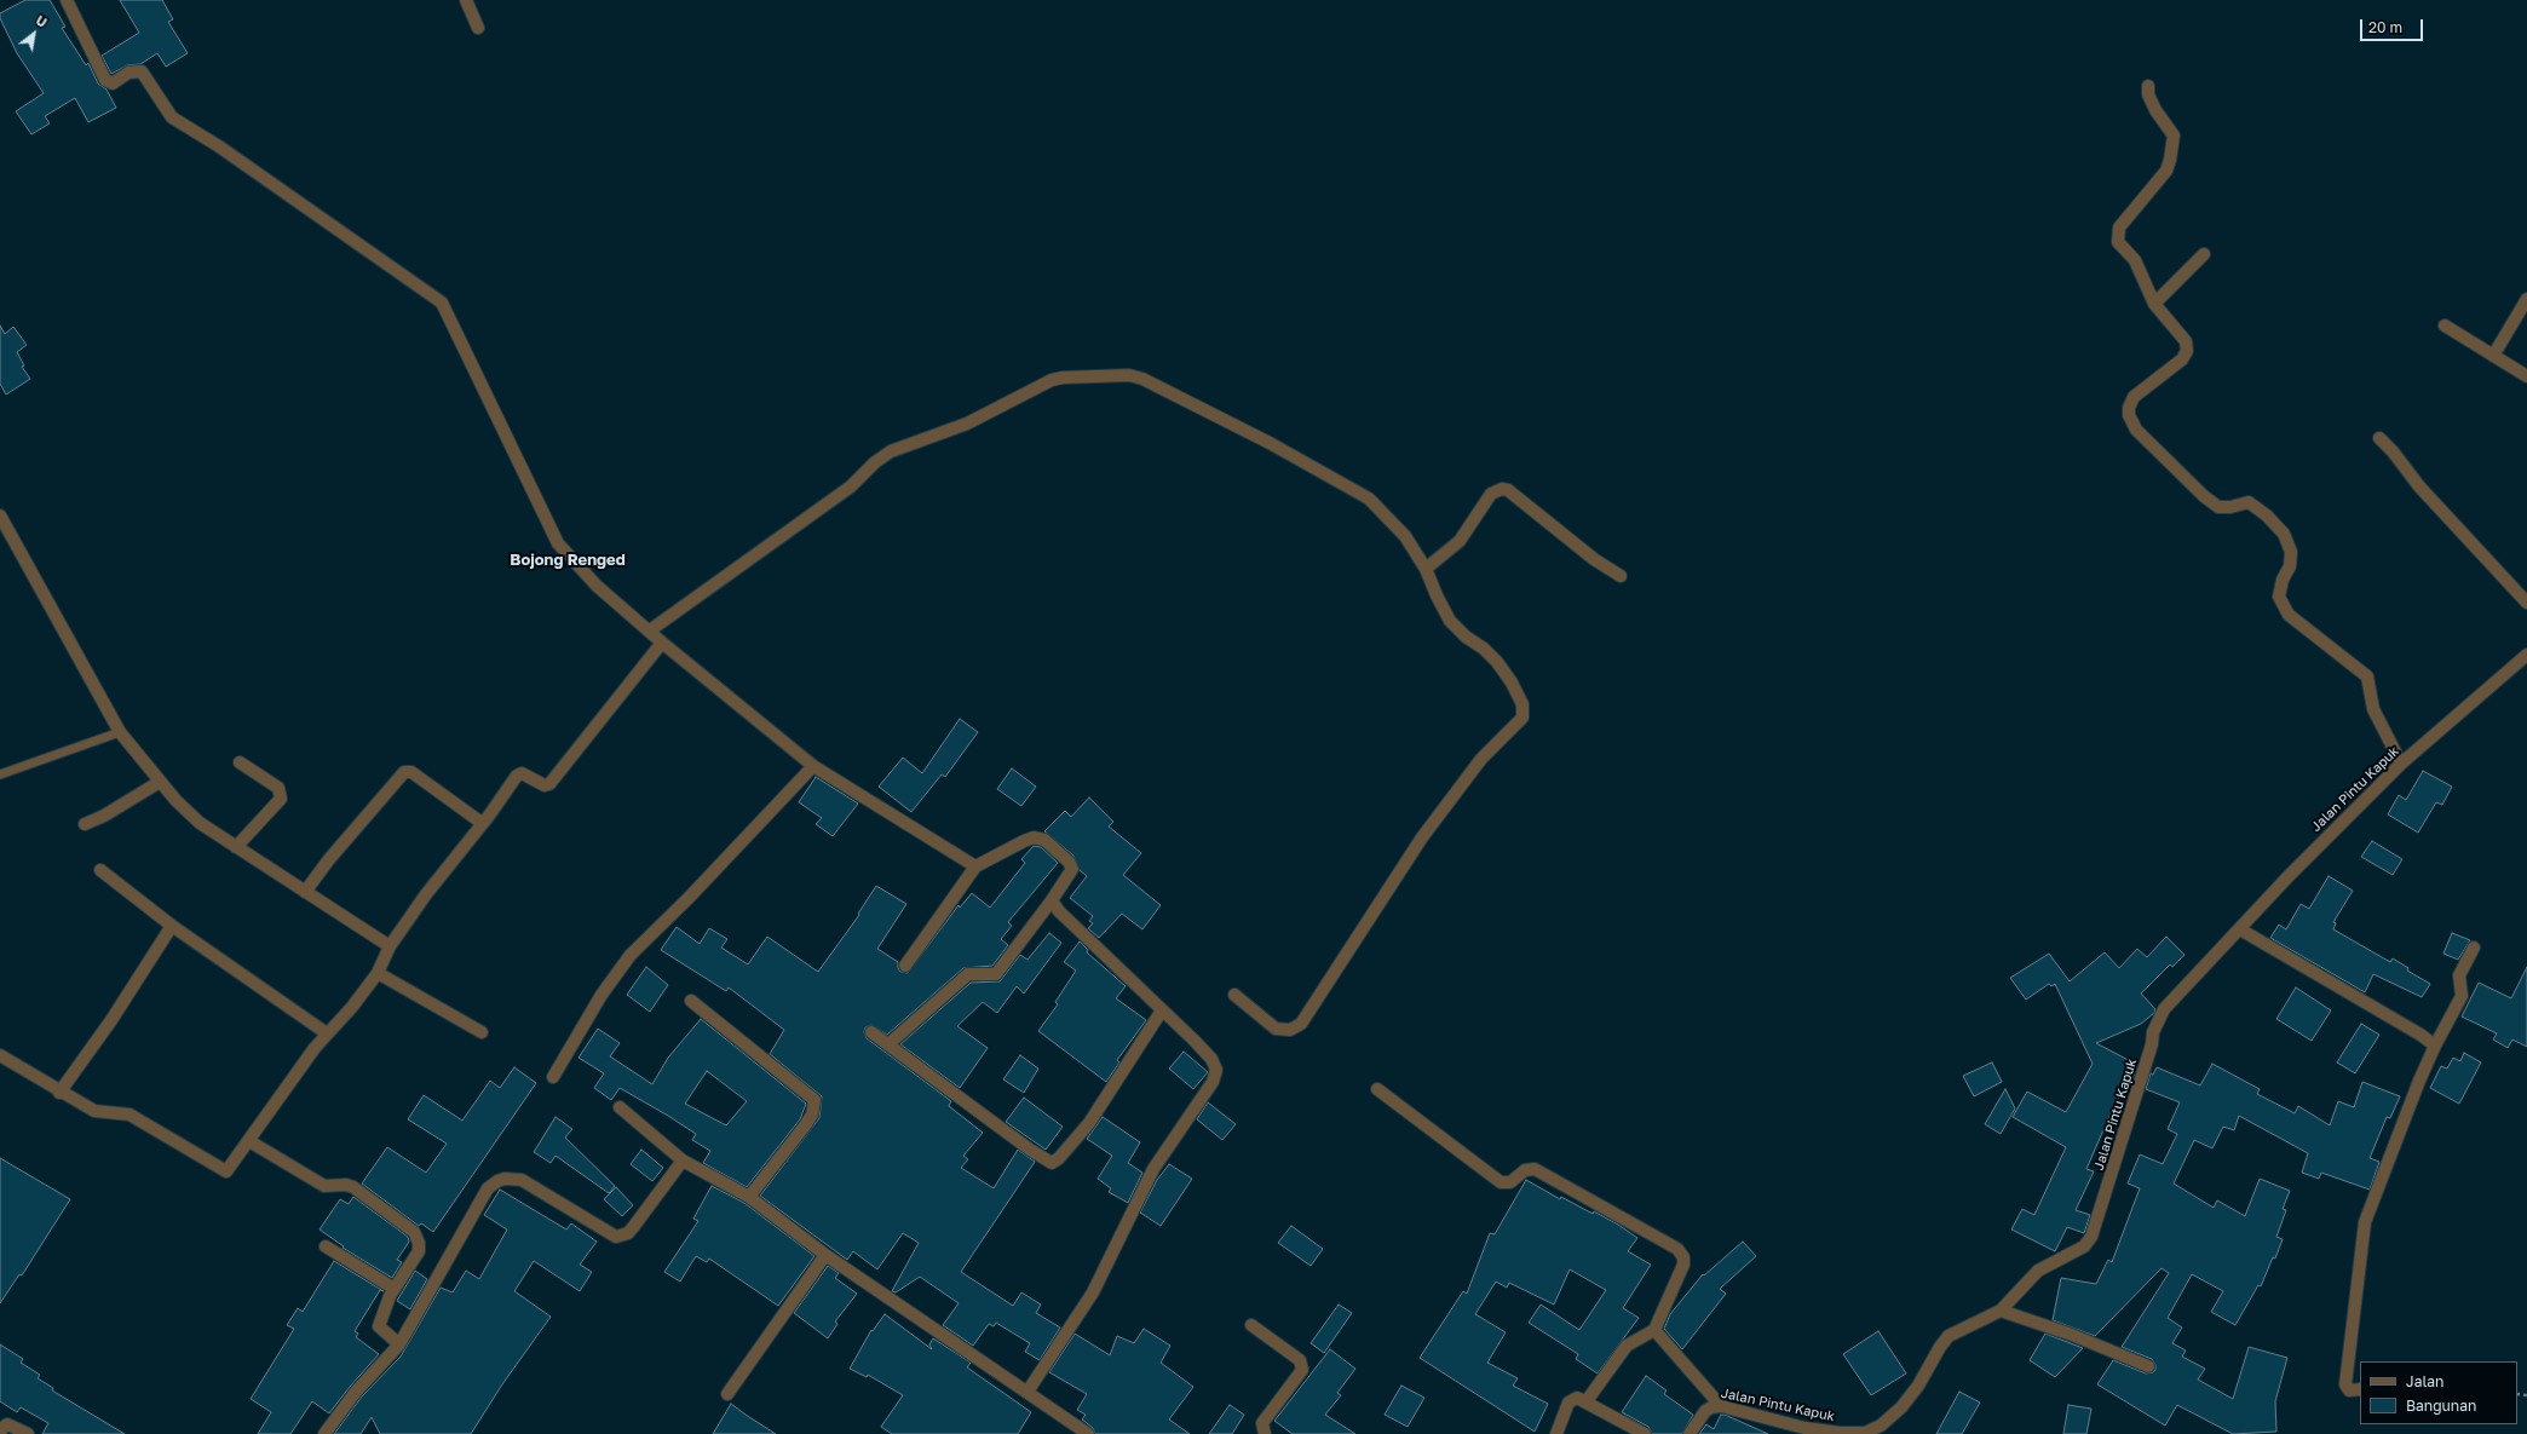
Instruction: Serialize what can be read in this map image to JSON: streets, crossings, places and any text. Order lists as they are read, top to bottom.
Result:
{
  "streets": {
    "street": ["Jalan Pintu Kapuk"]
  },
  "districts": ["Bojong Renged"],
  "legend": ["Jalan", "Bangunan"],
  "scale_bar": "20 m",
  "north": "top right"
}
